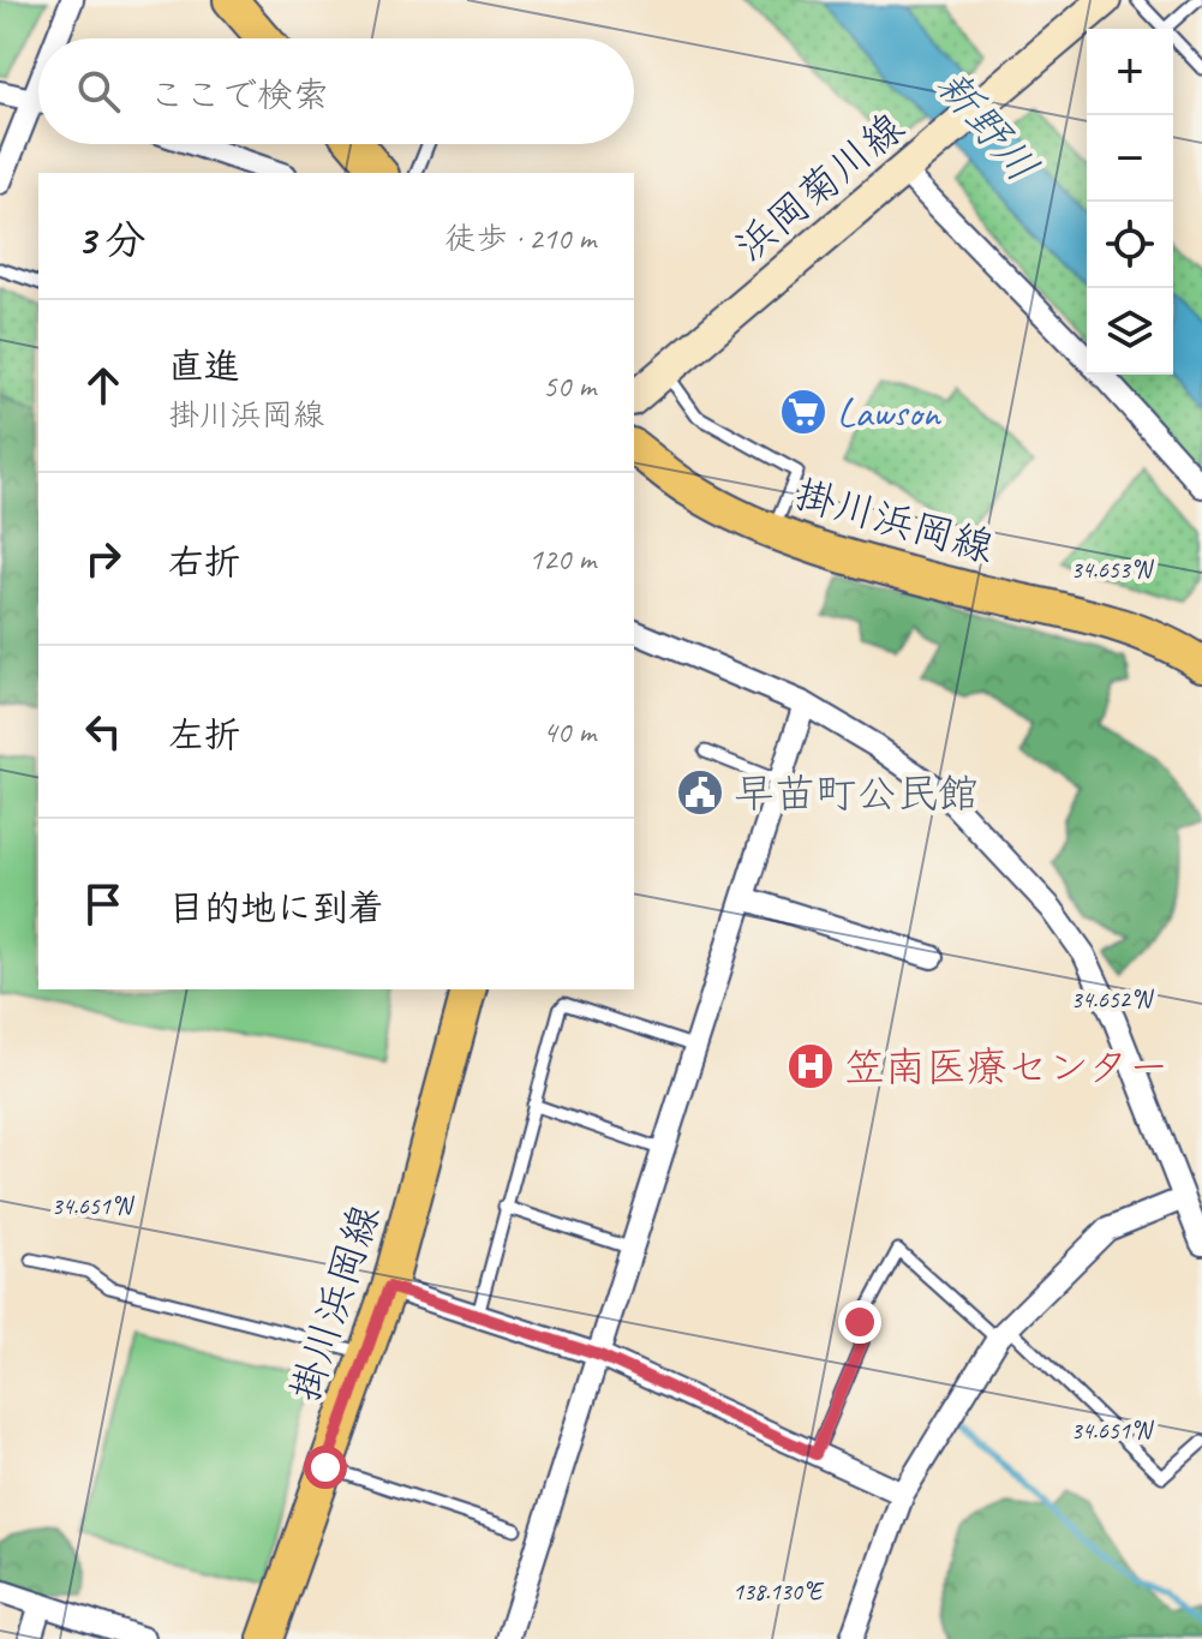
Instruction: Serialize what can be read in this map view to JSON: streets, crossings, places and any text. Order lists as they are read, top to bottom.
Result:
{
  "streets": {
    "main road": ["浜岡菊川線", "掛川浜岡線"]
  },
  "water": ["新野川"],
  "places": {
    "supermarket": ["Lawson"],
    "public building": ["早苗町公民館"],
    "hospital": ["笠南医療センター"]
  },
  "page": {
    "map_buttons": ["+", "−"],
    "search": "ここで検索",
    "heading": ["3 分", "徒歩 · 210 m"],
    "list": [
      ["直進", "掛川浜岡線", "50 m"],
      ["右折", "120 m"],
      ["左折", "40 m"],
      "目的地に到着"
    ]
  },
  "coordinates": [
    "34.653°N",
    "34.652°N",
    "34.651°N",
    "138.130°E"
  ]
}
